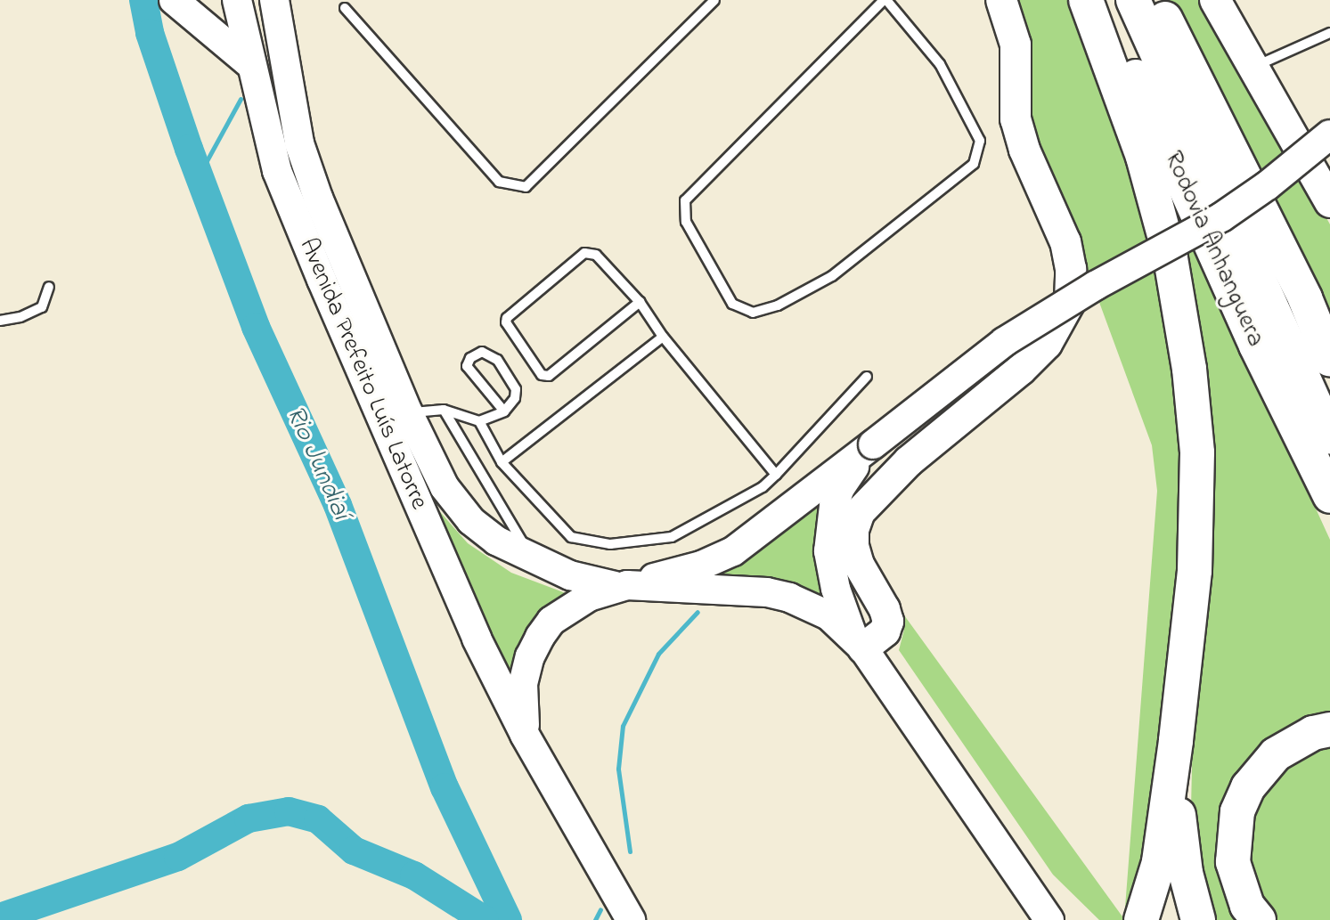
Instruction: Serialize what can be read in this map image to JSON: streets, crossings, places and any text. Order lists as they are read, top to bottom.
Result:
{
  "streets": {
    "highway": ["Rodovia Anhanguera"],
    "main road": ["Avenida Prefeito Luís Latorre"]
  },
  "water": ["Rio Jundiaí"]
}
